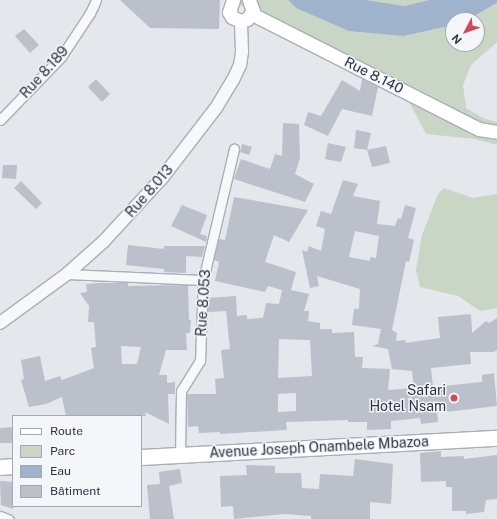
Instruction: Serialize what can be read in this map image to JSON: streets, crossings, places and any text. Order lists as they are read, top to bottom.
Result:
{
  "streets": {
    "main road": ["Rue 8.140", "Avenue Joseph Onambele Mbazoa"],
    "street": ["Rue 8.189", "Rue 8.013", "Rue 8.053"]
  },
  "crossings": [
    ["Rue 8.140", "Rue 8.013"],
    ["Rue 8.053", "Avenue Joseph Onambele Mbazoa"]
  ],
  "places": ["Safari Hotel Nsam"],
  "legend": [
    "Route",
    "Parc",
    "Eau",
    "Bâtiment"
  ],
  "north": "bottom left"
}
